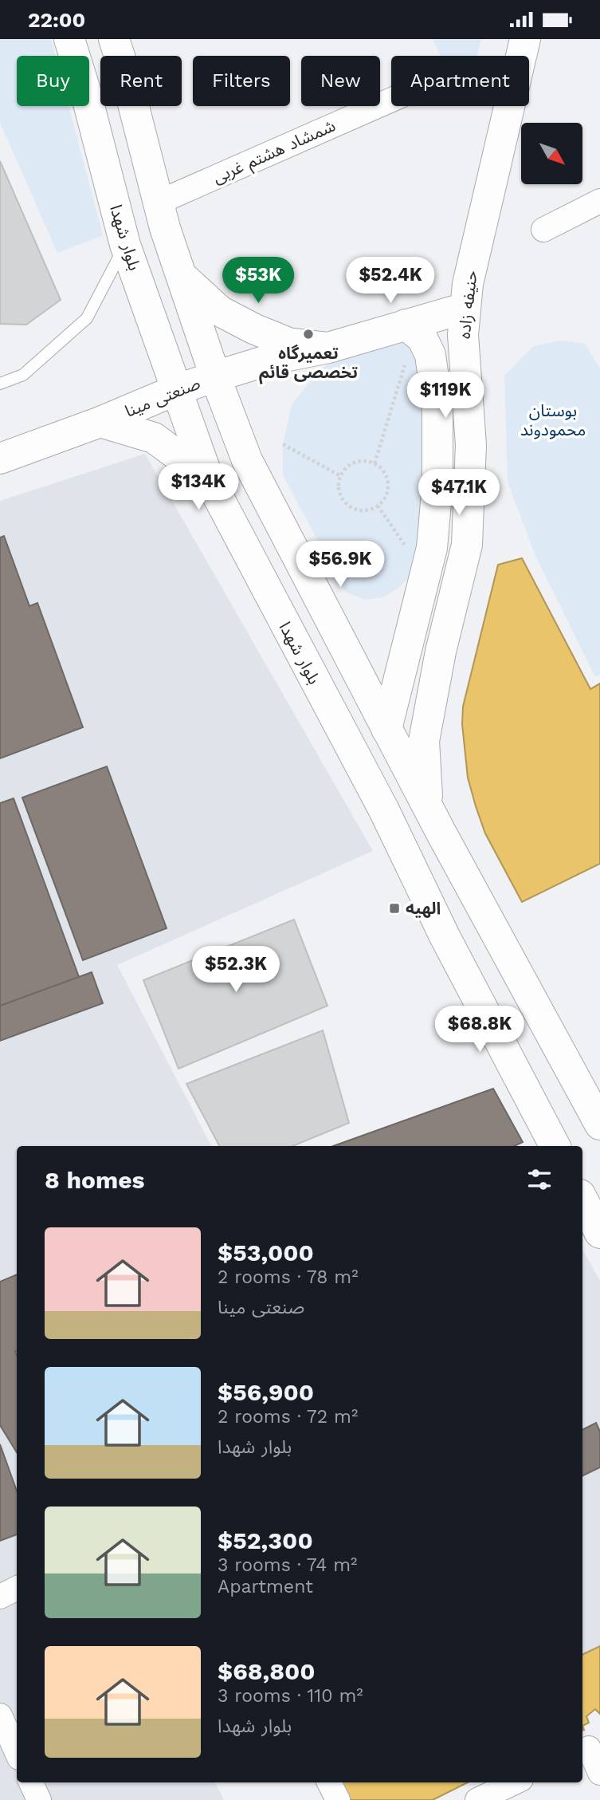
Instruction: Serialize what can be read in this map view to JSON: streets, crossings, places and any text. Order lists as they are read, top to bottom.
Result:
{
  "streets": {
    "street": [
      "شمشاد هشتم غربی",
      "بلوار شهدا",
      "حنیفه زاده",
      "صنعتی مینا"
    ]
  },
  "crossings": [
    ["بلوار شهدا", "صنعتی مینا"],
    ["حنیفه زاده", "صنعتی مینا"]
  ],
  "parks": ["بوستان محمودوند"],
  "places": {
    "other": ["تعمیرگاه تخصصی قائم"],
    "transit": ["الهیه"]
  },
  "north": "bottom right",
  "page": {
    "status": "22:00",
    "chip": [
      "Buy",
      "Rent",
      "Filters",
      "New",
      "Apartment"
    ],
    "price": [
      "$53K",
      "$52.4K",
      "$119K",
      "$134K",
      "$47.1K",
      "$56.9K",
      "$52.3K",
      "$68.8K"
    ],
    "heading": "8 homes",
    "list": [
      {
        "name": "$53,000",
        "note": "2 rooms · 78 m² · صنعتی مینا"
      },
      {
        "name": "$56,900",
        "note": "2 rooms · 72 m² · بلوار شهدا"
      },
      {
        "name": "$52,300",
        "note": "3 rooms · 74 m² · Apartment"
      },
      {
        "name": "$68,800",
        "note": "3 rooms · 110 m² · بلوار شهدا"
      }
    ]
  }
}
